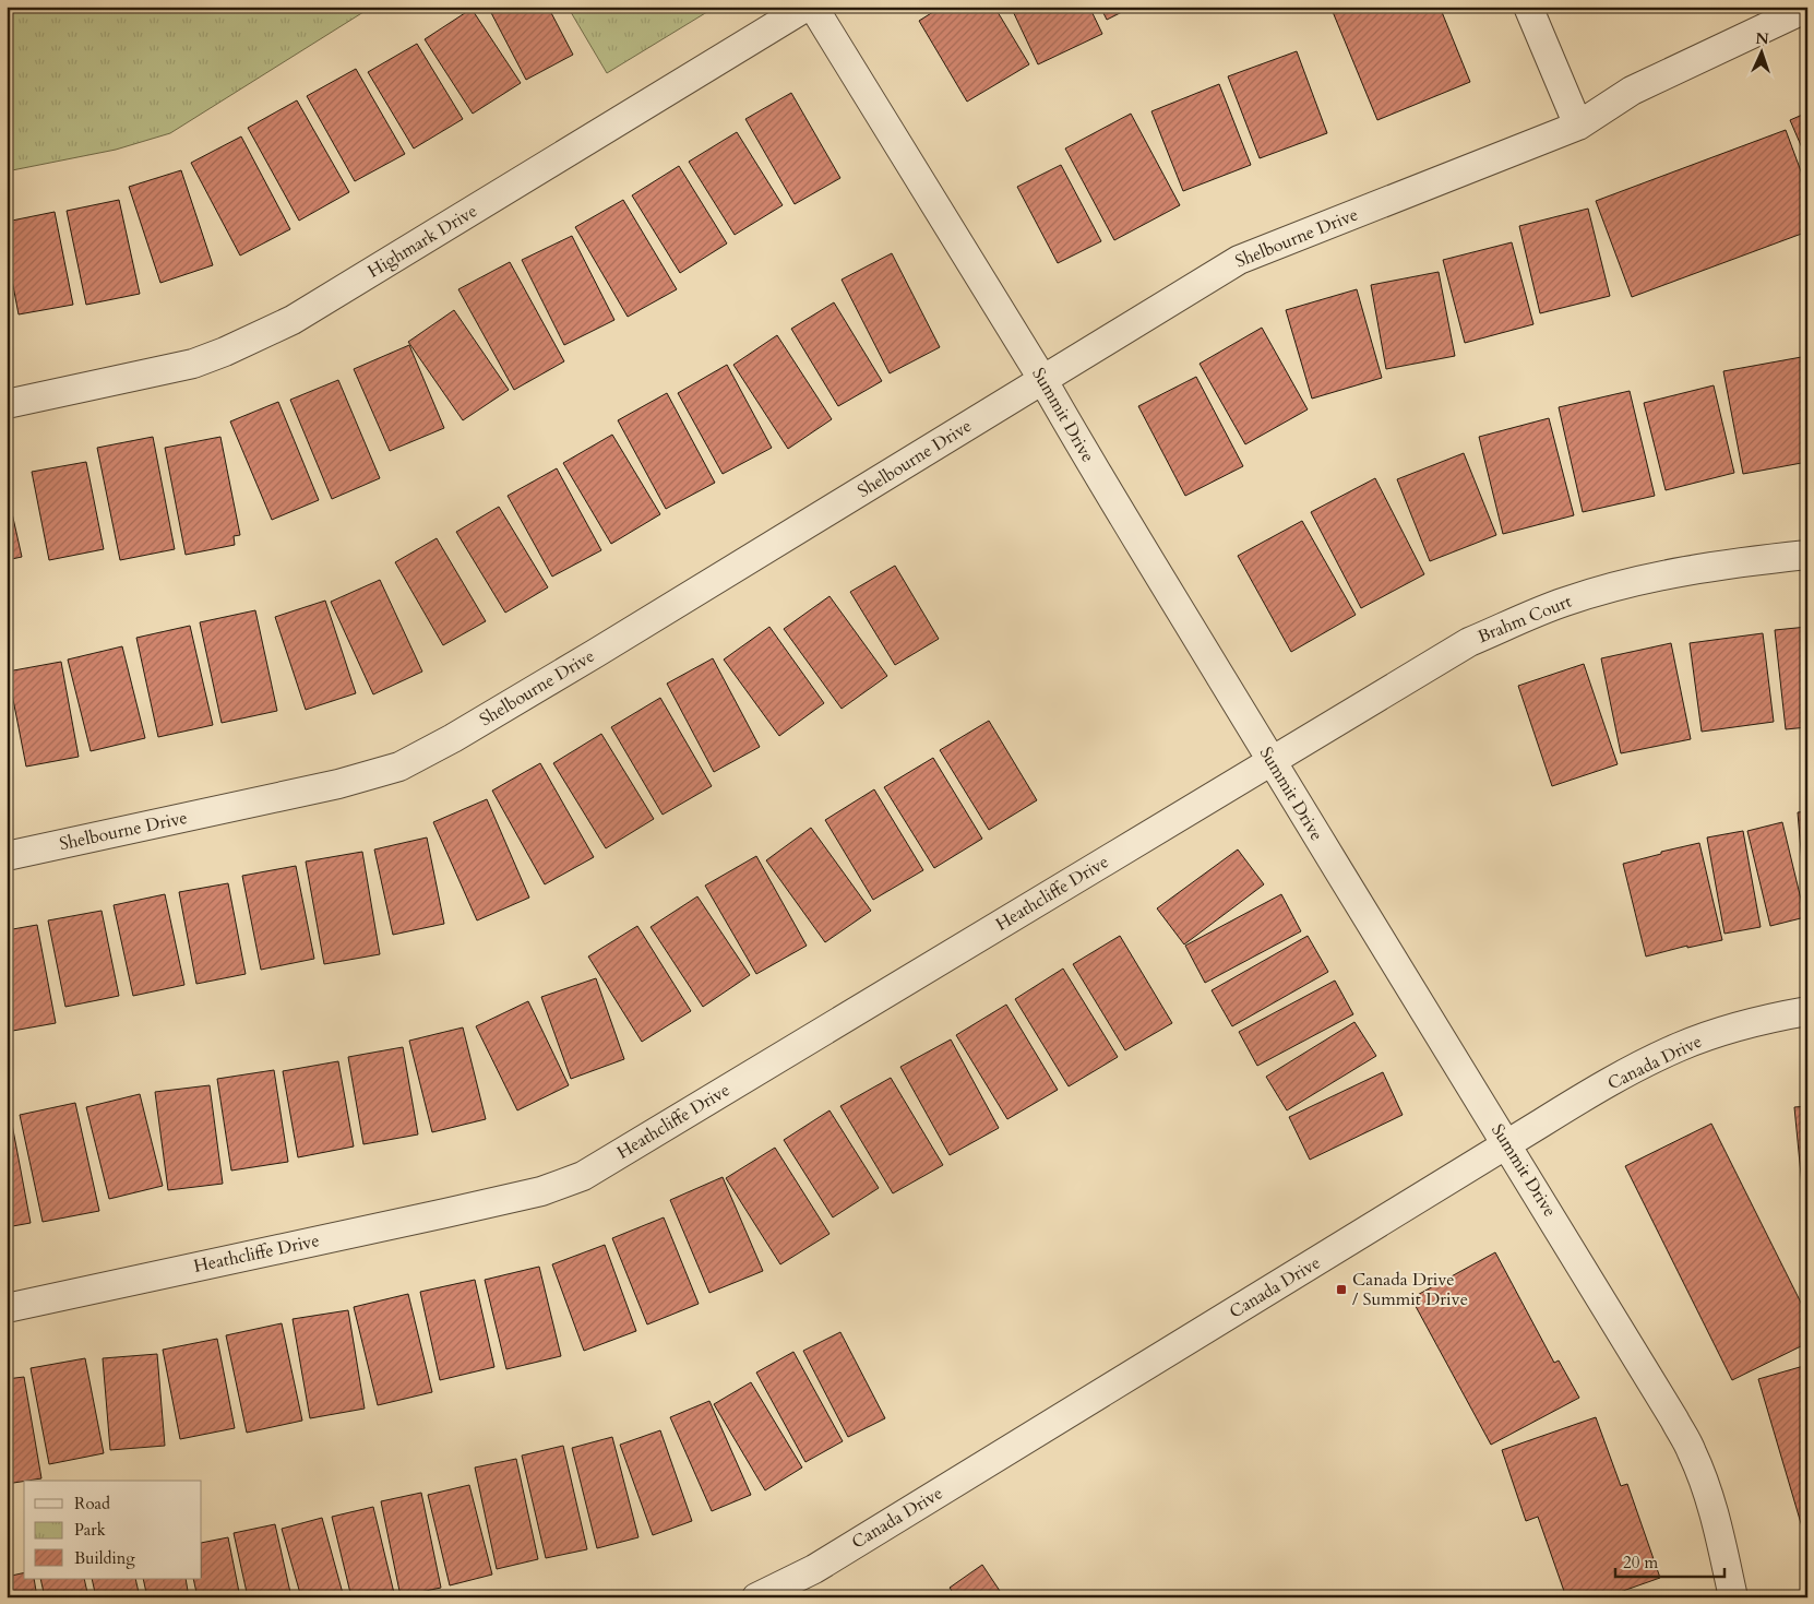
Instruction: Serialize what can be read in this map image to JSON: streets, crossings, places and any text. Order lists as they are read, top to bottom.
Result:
{
  "streets": {
    "street": [
      "Shelbourne Drive",
      "Highmark Drive",
      "Summit Drive",
      "Brahm Court",
      "Heathcliffe Drive",
      "Canada Drive"
    ]
  },
  "crossings": [
    ["Shelbourne Drive", "Summit Drive"],
    ["Summit Drive", "Brahm Court"],
    ["Summit Drive", "Heathcliffe Drive"],
    ["Summit Drive", "Canada Drive"],
    ["Brahm Court", "Heathcliffe Drive"]
  ],
  "places": {
    "transit": ["Canada Drive / Summit Drive"]
  },
  "legend": ["Road", "Park", "Building"],
  "scale_bar": "20 m",
  "north": "top"
}
